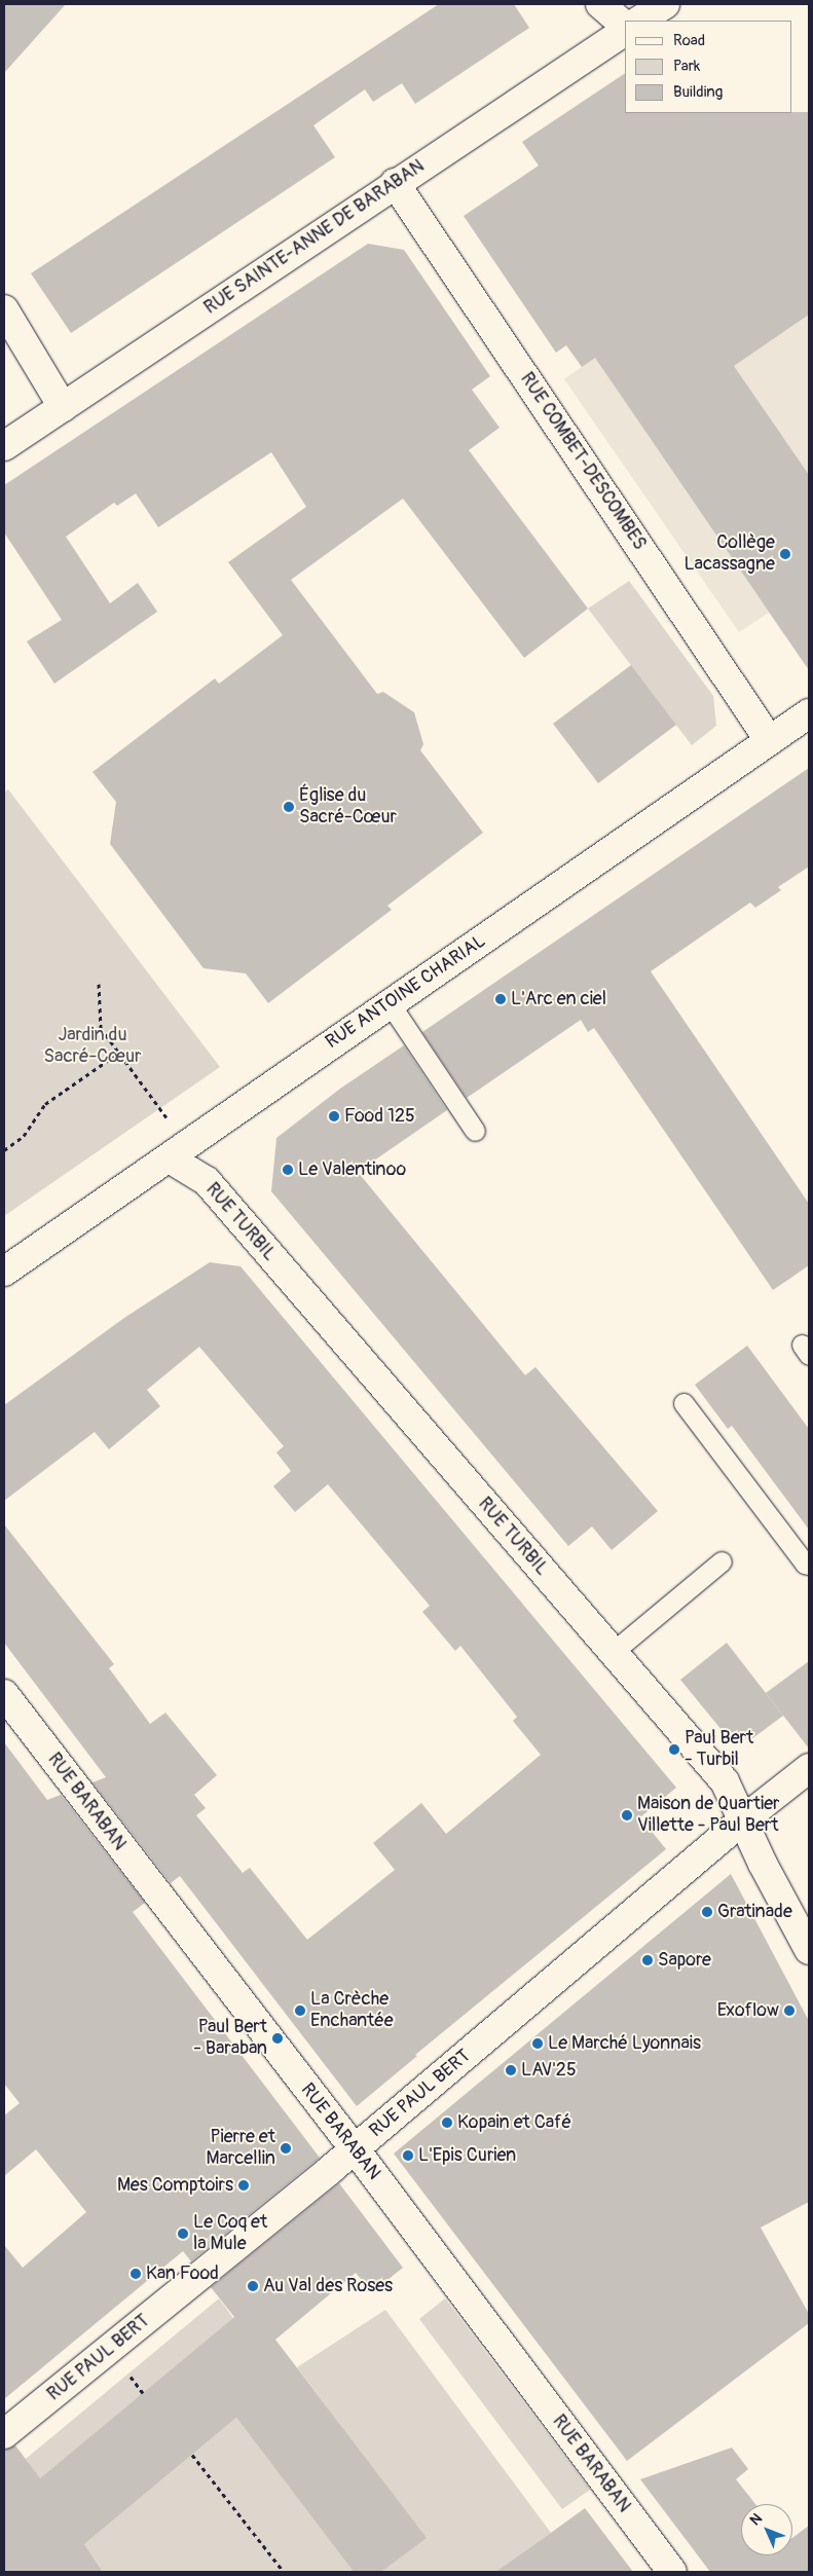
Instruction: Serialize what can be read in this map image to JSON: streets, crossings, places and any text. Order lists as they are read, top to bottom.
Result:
{
  "streets": {
    "street": [
      "RUE SAINTE-ANNE DE BARABAN",
      "RUE COMBET-DESCOMBES",
      "RUE ANTOINE CHARIAL",
      "RUE TURBIL",
      "RUE BARABAN",
      "RUE PAUL BERT"
    ]
  },
  "crossings": [
    ["RUE SAINTE-ANNE DE BARABAN", "RUE COMBET-DESCOMBES"],
    ["RUE COMBET-DESCOMBES", "RUE ANTOINE CHARIAL"],
    ["RUE ANTOINE CHARIAL", "RUE TURBIL"],
    ["RUE TURBIL", "RUE PAUL BERT"],
    ["RUE BARABAN", "RUE PAUL BERT"]
  ],
  "parks": ["Jardin du Sacré-Cœur"],
  "places": [
    "Collège Lacassagne",
    "Église du Sacré-Cœur",
    "L'Arc en ciel",
    "Food 125",
    "Le Valentinoo",
    "Paul Bert - Turbil",
    "Maison de Quartier Villette - Paul Bert",
    "Gratinade",
    "Sapore",
    "La Crèche Enchantée",
    "Exoflow",
    "Paul Bert - Baraban",
    "Le Marché Lyonnais",
    "LAV'25",
    "Kopain et Café",
    "Pierre et Marcellin",
    "L'Epis Curien",
    "Mes Comptoirs",
    "Le Coq et la Mule",
    "Kan Food",
    "Au Val des Roses"
  ],
  "legend": ["Road", "Park", "Building"],
  "north": "top left"
}
